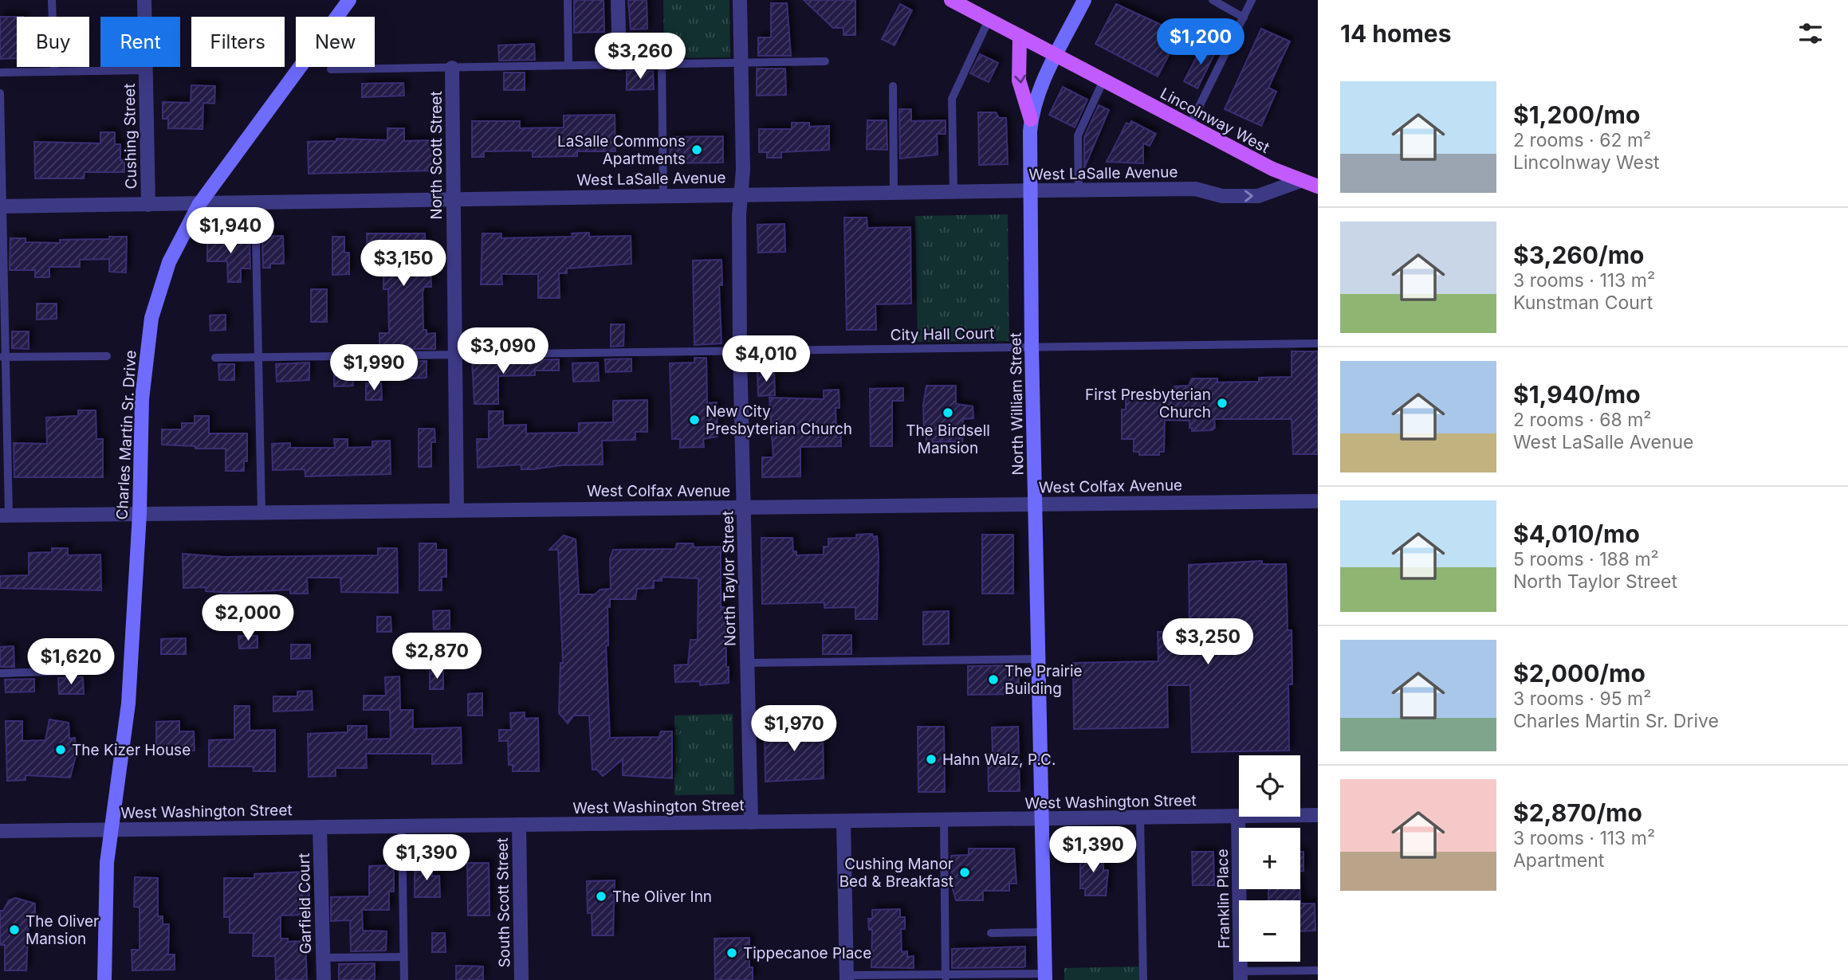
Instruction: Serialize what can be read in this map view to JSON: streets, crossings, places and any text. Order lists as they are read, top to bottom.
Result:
{
  "streets": {
    "main road": ["Lincolnway West", "North William Street", "Charles Martin Sr. Drive"],
    "street": [
      "Cushing Street",
      "North Scott Street",
      "West LaSalle Avenue",
      "West Colfax Avenue",
      "North Taylor Street",
      "West Washington Street",
      "Franklin Place",
      "South Scott Street",
      "Garfield Court"
    ],
    "lane": ["City Hall Court"]
  },
  "crossings": [
    ["Lincolnway West", "West LaSalle Avenue"],
    ["Lincolnway West", "North William Street"],
    ["Cushing Street", "West LaSalle Avenue"],
    ["North Scott Street", "West LaSalle Avenue"],
    ["North Scott Street", "City Hall Court"],
    ["North Scott Street", "West Colfax Avenue"],
    ["West LaSalle Avenue", "North William Street"],
    ["West LaSalle Avenue", "Charles Martin Sr. Drive"],
    ["West LaSalle Avenue", "North Taylor Street"],
    ["City Hall Court", "North William Street"],
    ["City Hall Court", "North Taylor Street"],
    ["North William Street", "West Colfax Avenue"],
    ["North William Street", "West Washington Street"],
    ["Charles Martin Sr. Drive", "West Colfax Avenue"],
    ["Charles Martin Sr. Drive", "West Washington Street"],
    ["West Colfax Avenue", "North Taylor Street"],
    ["North Taylor Street", "West Washington Street"],
    ["West Washington Street", "Franklin Place"],
    ["West Washington Street", "South Scott Street"],
    ["West Washington Street", "Garfield Court"]
  ],
  "places": [
    "LaSalle Commons Apartments",
    "First Presbyterian Church",
    "The Birdsell Mansion",
    "New City Presbyterian Church",
    "The Prairie Building",
    "The Kizer House",
    "Hahn Walz, P.C.",
    "Cushing Manor Bed & Breakfast",
    "The Oliver Inn",
    "The Oliver Mansion",
    "Tippecanoe Place"
  ],
  "page": {
    "heading": "14 homes",
    "chip": [
      "Buy",
      "Rent",
      "Filters",
      "New"
    ],
    "price": [
      "$1,200",
      "$3,260",
      "$1,940",
      "$3,150",
      "$3,090",
      "$4,010",
      "$1,990",
      "$2,000",
      "$3,250",
      "$2,870",
      "$1,620",
      "$1,970",
      "$1,390",
      "$1,390"
    ],
    "list": [
      {
        "name": "$1,200/mo",
        "note": "2 rooms · 62 m² · Lincolnway West"
      },
      {
        "name": "$3,260/mo",
        "note": "3 rooms · 113 m² · Kunstman Court"
      },
      {
        "name": "$1,940/mo",
        "note": "2 rooms · 68 m² · West LaSalle Avenue"
      },
      {
        "name": "$4,010/mo",
        "note": "5 rooms · 188 m² · North Taylor Street"
      },
      {
        "name": "$2,000/mo",
        "note": "3 rooms · 95 m² · Charles Martin Sr. Drive"
      },
      {
        "name": "$2,870/mo",
        "note": "3 rooms · 113 m² · Apartment"
      }
    ],
    "map_buttons": ["+", "−"]
  }
}
